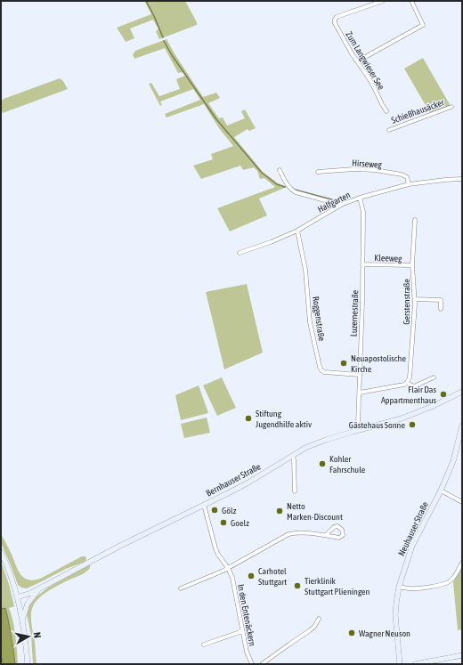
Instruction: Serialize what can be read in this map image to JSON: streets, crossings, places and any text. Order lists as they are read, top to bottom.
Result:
{
  "streets": {
    "main road": ["Bernhauser Straße", "Neuhauser Straße"],
    "street": [
      "Zum Langwieser See",
      "Schießhausäcker",
      "Hirseweg",
      "Halfgarten",
      "Kleeweg",
      "Gerstenstraße",
      "Luzernestraße",
      "Roggenstraße",
      "In den Entenäckern"
    ]
  },
  "crossings": [
    ["Hirseweg", "Halfgarten"],
    ["Halfgarten", "Luzernestraße"],
    ["Halfgarten", "Roggenstraße"],
    ["Kleeweg", "Gerstenstraße"],
    ["Kleeweg", "Luzernestraße"],
    ["Luzernestraße", "Roggenstraße"],
    ["Luzernestraße", "Bernhauser Straße"],
    ["Bernhauser Straße", "In den Entenäckern"]
  ],
  "places": [
    "Neuapostolische Kirche",
    "Flair Das Appartmenthaus",
    "Stiftung Jugendhilfe aktiv",
    "Gästehaus Sonne",
    "Kohler Fahrschule",
    "Gölz",
    "Netto Marken-Discount",
    "Goelz",
    "Carhotel Stuttgart",
    "Tierklinik Stuttgart Plieningen",
    "Wagner Neuson"
  ],
  "north": "right"
}
